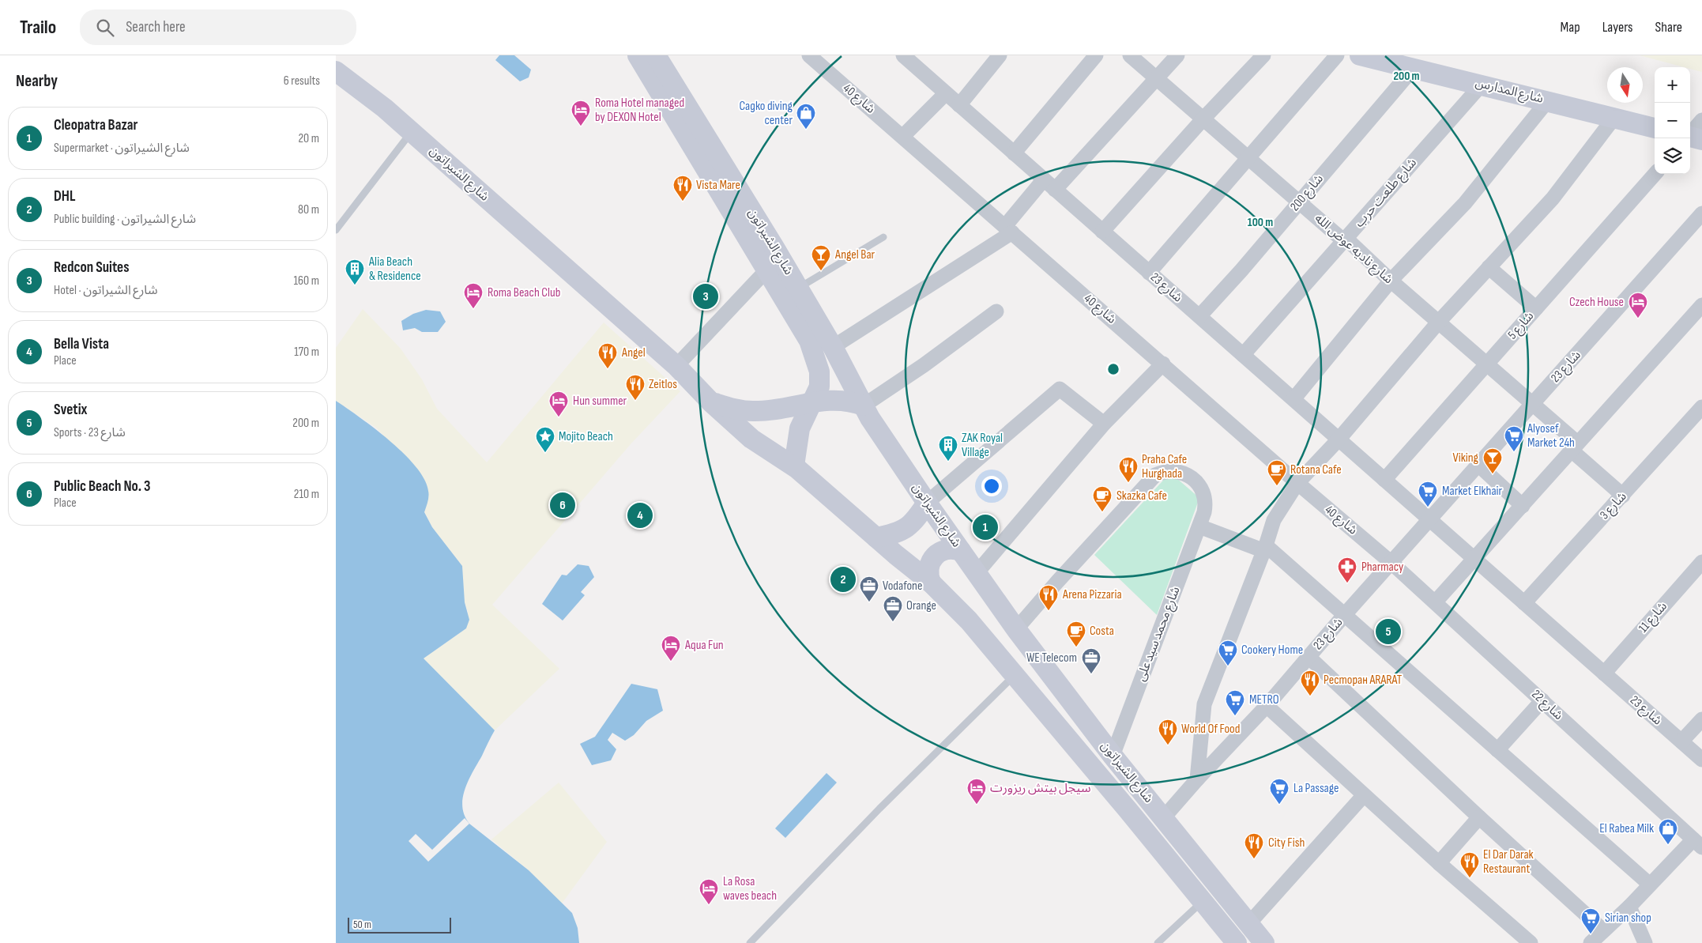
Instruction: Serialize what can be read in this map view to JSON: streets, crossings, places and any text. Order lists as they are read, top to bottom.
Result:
{
  "streets": {
    "street": [
      "شارع المدارس",
      "شارع 40",
      "شارع الشيراتون",
      "شارع 200",
      "شارع طلعت حرب",
      "شارع ناديه عوض الله",
      "شارع 23",
      "شارع 5",
      "شارع 3",
      "شارع 11",
      "شارع محمد سيد على",
      "شارع 22"
    ]
  },
  "crossings": [
    ["شارع المدارس", "شارع 200"],
    ["شارع المدارس", "شارع طلعت حرب"],
    ["شارع 40", "شارع 23"],
    ["شارع 40", "شارع 22"],
    ["شارع الشيراتون", "شارع 23"],
    ["شارع الشيراتون", "شارع محمد سيد على"],
    ["شارع 200", "شارع ناديه عوض الله"],
    ["شارع 200", "شارع 23"],
    ["شارع طلعت حرب", "شارع ناديه عوض الله"],
    ["شارع طلعت حرب", "شارع 23"],
    ["شارع ناديه عوض الله", "شارع 23"],
    ["شارع ناديه عوض الله", "شارع 5"],
    ["شارع ناديه عوض الله", "شارع 3"],
    ["شارع 23", "شارع 5"],
    ["شارع 23", "شارع 3"],
    ["شارع 23", "شارع 11"],
    ["شارع 23", "شارع 22"]
  ],
  "places": {
    "hotel": [
      "Roma Hotel managed by DEXON Hotel",
      "Roma Beach Club",
      "Czech House",
      "Hun summer",
      "Aqua Fun",
      "سيجل بيتش ريزورت",
      "La Rosa waves beach"
    ],
    "shop": ["Садко diving center", "El Rabea Milk"],
    "restaurant": [
      "Vista Mare",
      "Angel",
      "Zeitlos",
      "Praha Cafe Hurghada",
      "Arena Pizzaria",
      "Ресторан ARARAT",
      "World Of Food",
      "City Fish",
      "El Dar Darak Restaurant"
    ],
    "bar": ["Angel Bar", "Viking"],
    "building": ["Alia Beach & Residence", "ZAK Royal Village"],
    "supermarket": [
      "Alyosef Market 24h",
      "Market Elkhair",
      "Cookery Home",
      "METRO",
      "La Passage",
      "Sirian shop"
    ],
    "place": ["Mojito Beach"],
    "cafe": ["Rotana Cafe", "Skazka Cafe", "Costa"],
    "pharmacy": ["Pharmacy"],
    "office": ["Vodafone", "Orange", "WE Telecom"]
  },
  "scale_bar": "50 m",
  "north": "bottom",
  "page": {
    "header": "Trailo",
    "search": "Search here",
    "nav": ["Map", "Layers", "Share"],
    "heading": ["Nearby", "6 results"],
    "map_buttons": ["+", "−"],
    "list": [
      {
        "mark": "1",
        "name": "Cleopatra Bazar",
        "note": "Supermarket · شارع الشيراتون",
        "value": "20 m"
      },
      {
        "mark": "2",
        "name": "DHL",
        "note": "Public building · شارع الشيراتون",
        "value": "80 m"
      },
      {
        "mark": "3",
        "name": "Redcon Suites",
        "note": "Hotel · شارع الشيراتون",
        "value": "160 m"
      },
      {
        "mark": "4",
        "name": "Bella Vista",
        "note": "Place",
        "value": "170 m"
      },
      {
        "mark": "5",
        "name": "Svetix",
        "note": "Sports · شارع 23",
        "value": "200 m"
      },
      {
        "mark": "6",
        "name": "Public Beach No. 3",
        "note": "Place",
        "value": "210 m"
      }
    ],
    "pins": [
      "3",
      "6",
      "4",
      "1",
      "2",
      "5"
    ],
    "scale": "50 m"
  },
  "rings": ["200 m", "100 m"]
}
